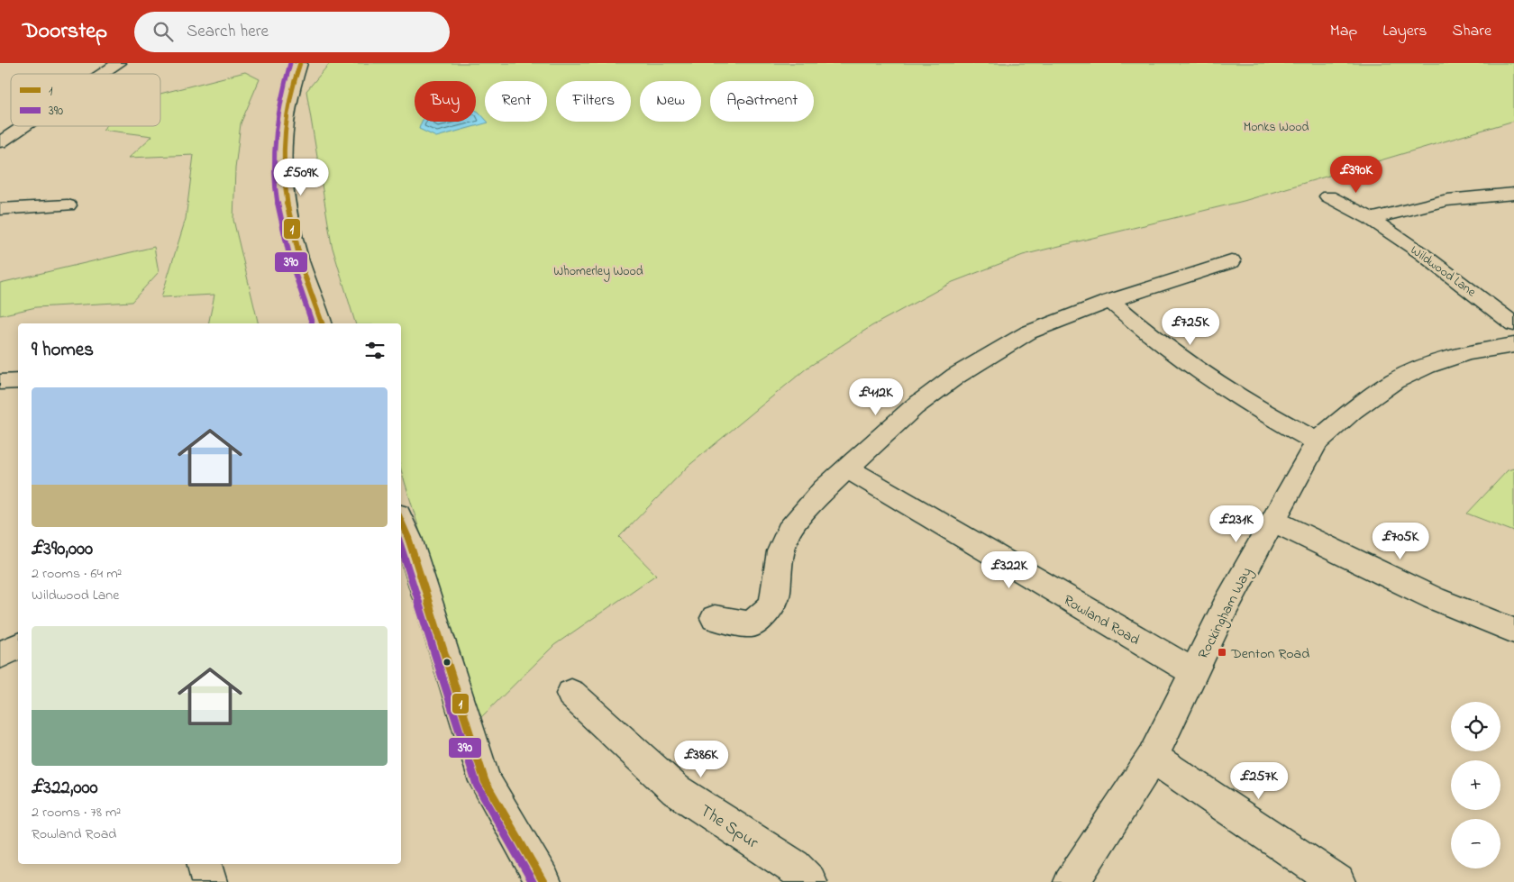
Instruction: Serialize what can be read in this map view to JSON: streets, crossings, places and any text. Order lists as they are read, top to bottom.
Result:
{
  "streets": {
    "street": [
      "Wildwood Lane",
      "Rockingham Way",
      "Rowland Road",
      "The Spur"
    ]
  },
  "crossings": [
    ["Rockingham Way", "Rowland Road"]
  ],
  "parks": ["Monks Wood", "Whomerley Wood"],
  "places": {
    "transit": ["Denton Road"]
  },
  "lines": ["transit line 1", "transit line 390"],
  "legend": ["1", "390"],
  "page": {
    "header": "Doorstep",
    "search": "Search here",
    "nav": ["Map", "Layers", "Share"],
    "chip": [
      "Buy",
      "Rent",
      "Filters",
      "New",
      "Apartment"
    ],
    "price": [
      "£390K",
      "£509K",
      "£725K",
      "£412K",
      "£231K",
      "£705K",
      "£322K",
      "£386K",
      "£257K"
    ],
    "heading": "9 homes",
    "list": [
      {
        "name": "£390,000",
        "note": "2 rooms · 64 m² · Wildwood Lane"
      },
      {
        "name": "£322,000",
        "note": "2 rooms · 78 m² · Rowland Road"
      }
    ],
    "map_buttons": ["+", "−"]
  }
}
